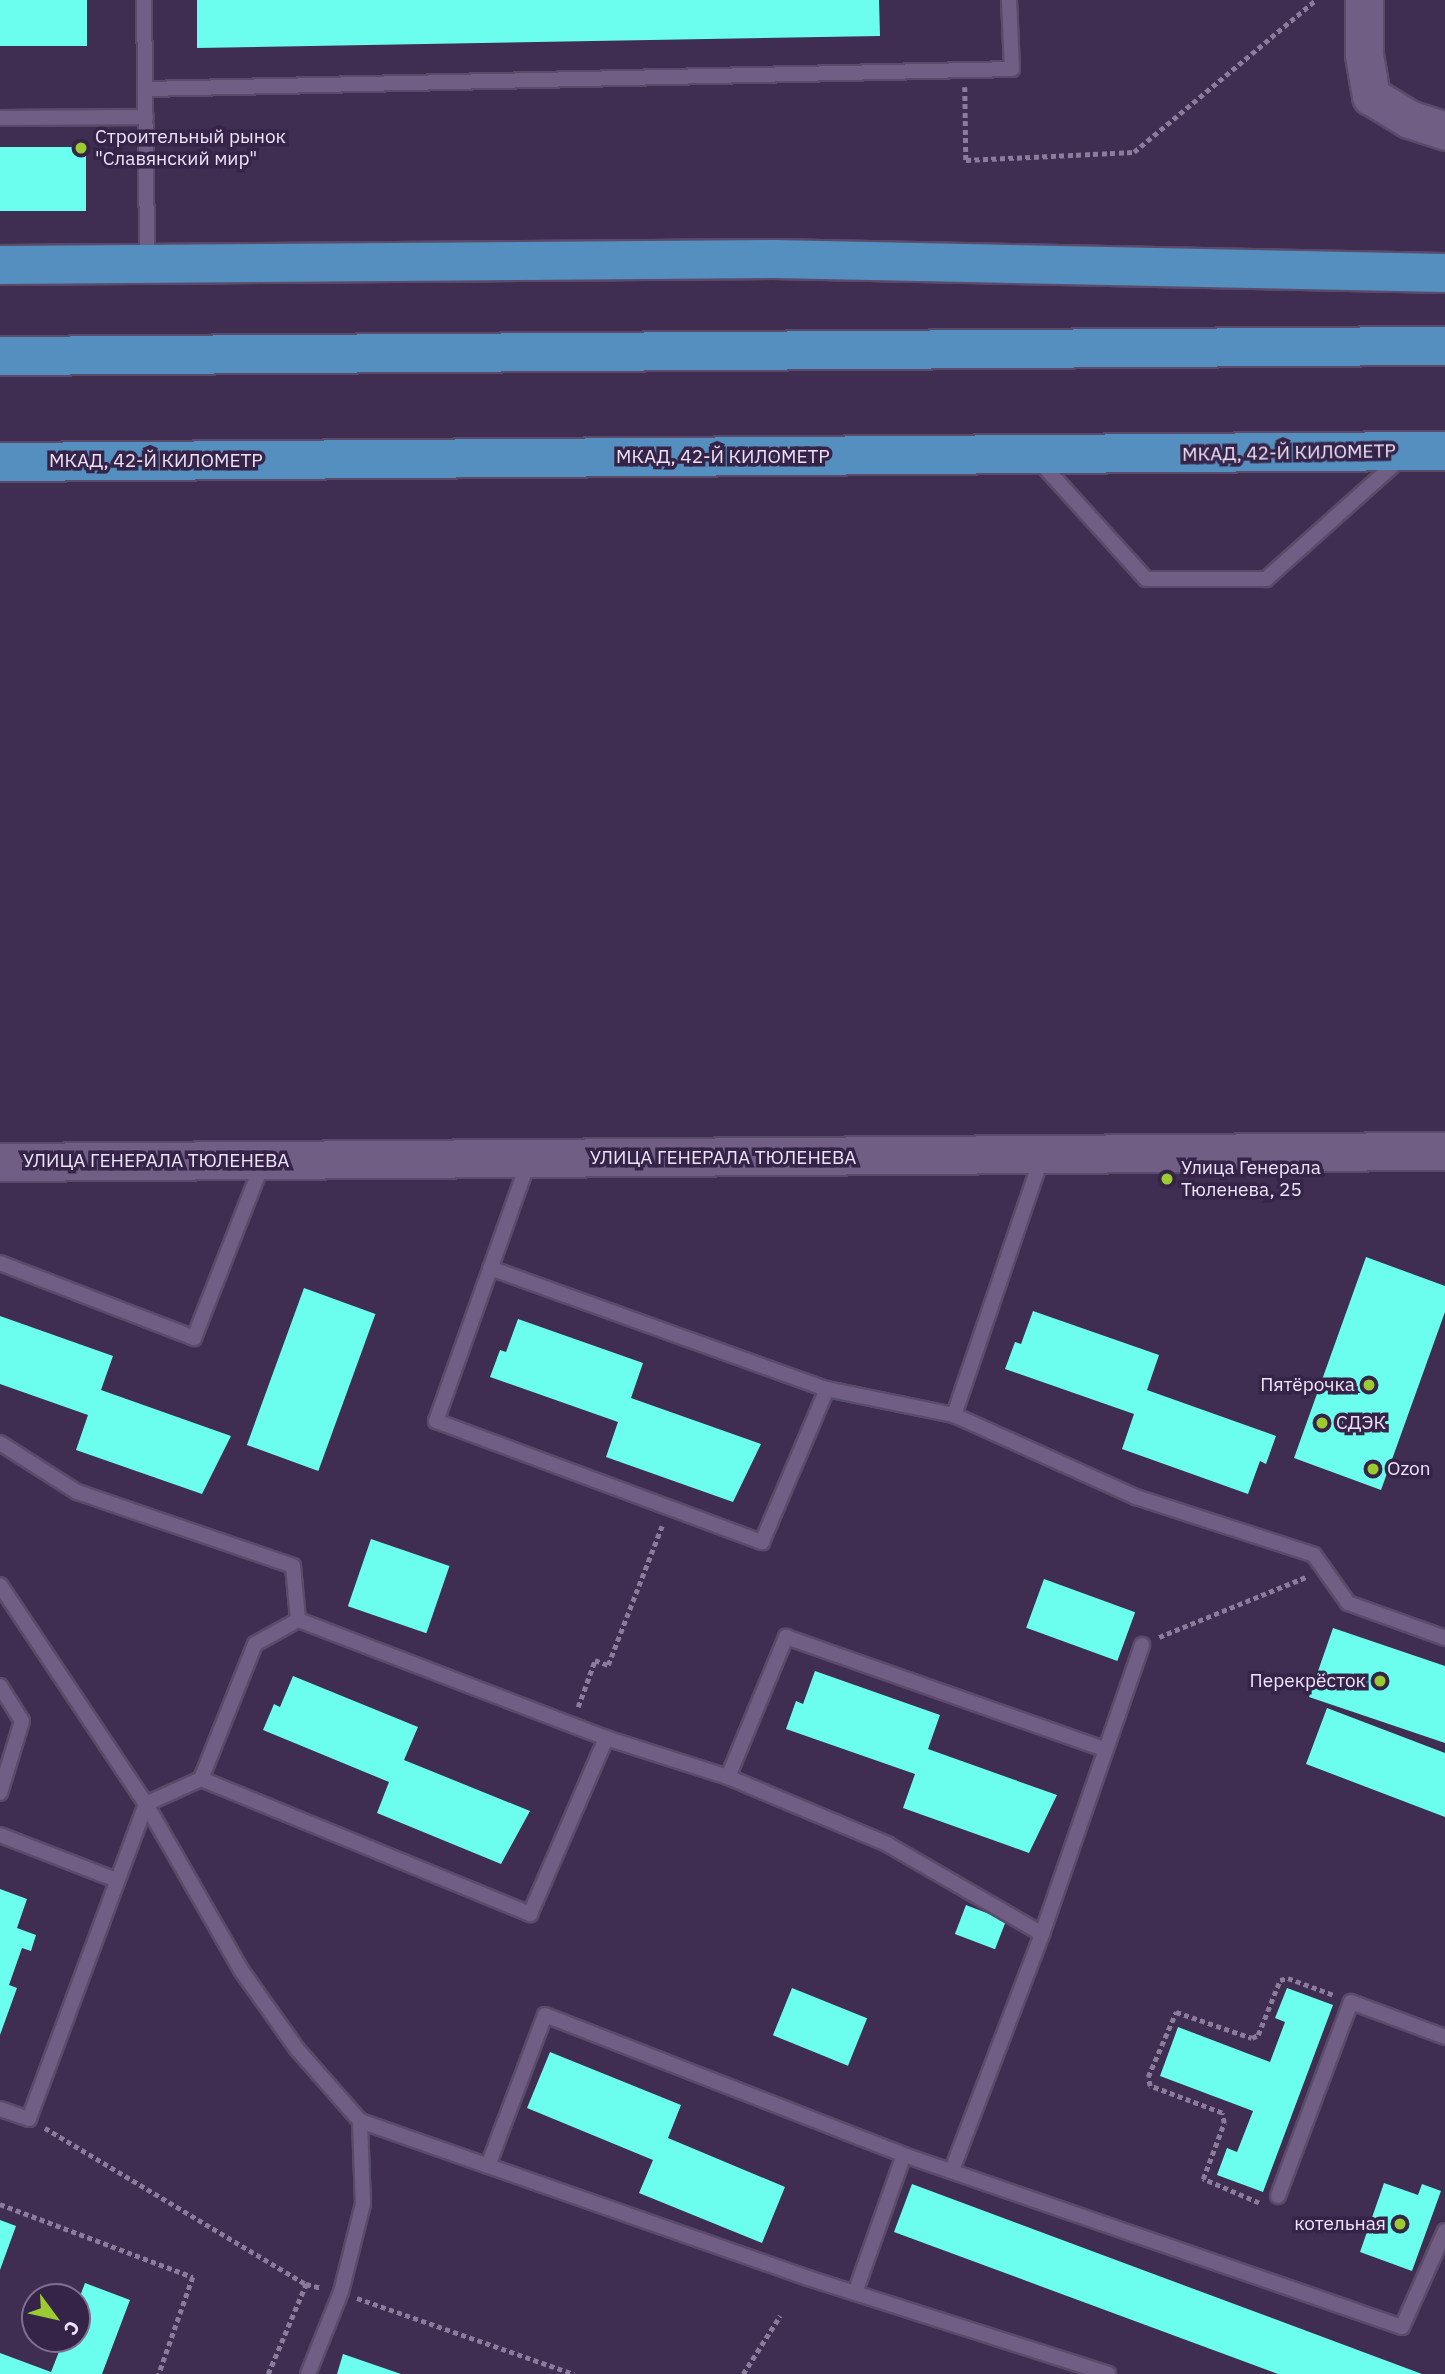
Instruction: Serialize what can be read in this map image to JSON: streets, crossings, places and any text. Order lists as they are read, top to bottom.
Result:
{
  "streets": {
    "highway": ["МКАД, 42-Й КИЛОМЕТР"],
    "street": ["УЛИЦА ГЕНЕРАЛА ТЮЛЕНЕВА"]
  },
  "places": [
    "Строительный рынок \"Славянский мир\"",
    "Улица Генерала Тюленева, 25",
    "Пятёрочка",
    "СДЭК",
    "Ozon",
    "Перекрёсток",
    "котельная"
  ],
  "north": "bottom right"
}
